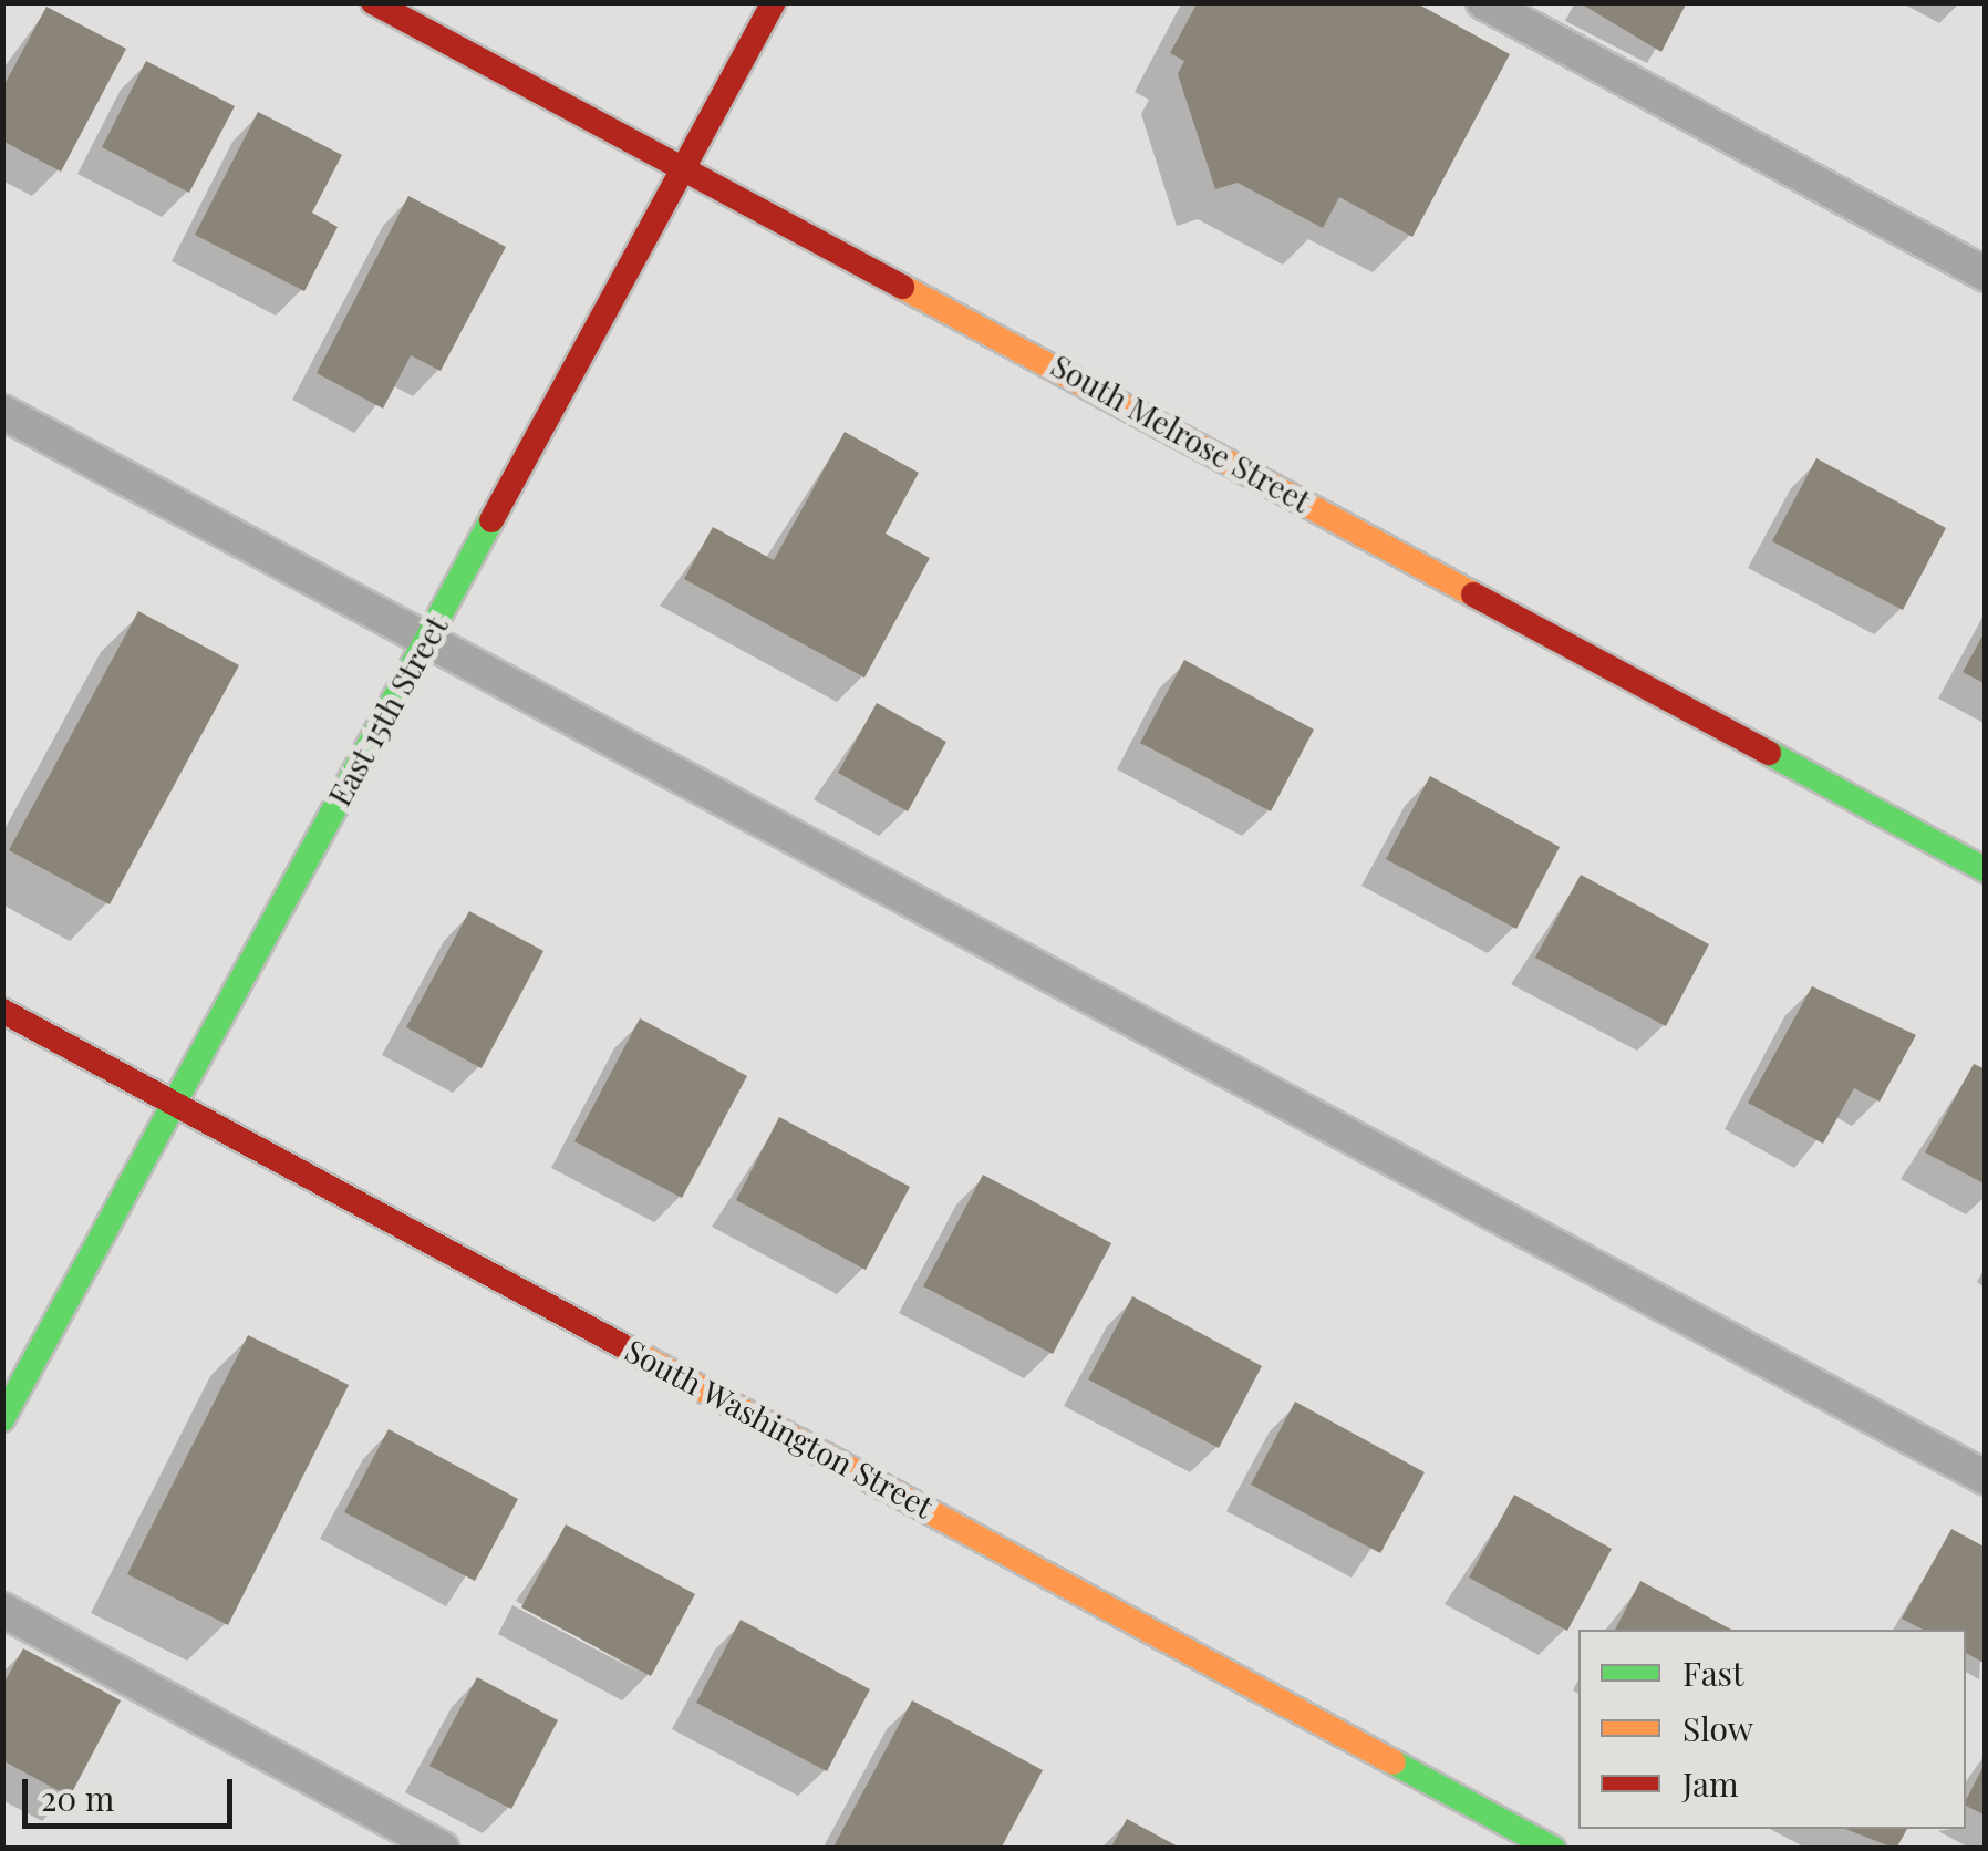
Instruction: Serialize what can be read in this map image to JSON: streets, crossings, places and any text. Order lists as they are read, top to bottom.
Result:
{
  "streets": {
    "street": ["South Melrose Street", "East 15th Street", "South Washington Street"]
  },
  "crossings": [
    ["South Melrose Street", "East 15th Street"],
    ["East 15th Street", "South Washington Street"]
  ],
  "legend": ["Fast", "Slow", "Jam"],
  "scale_bar": "20 m"
}
